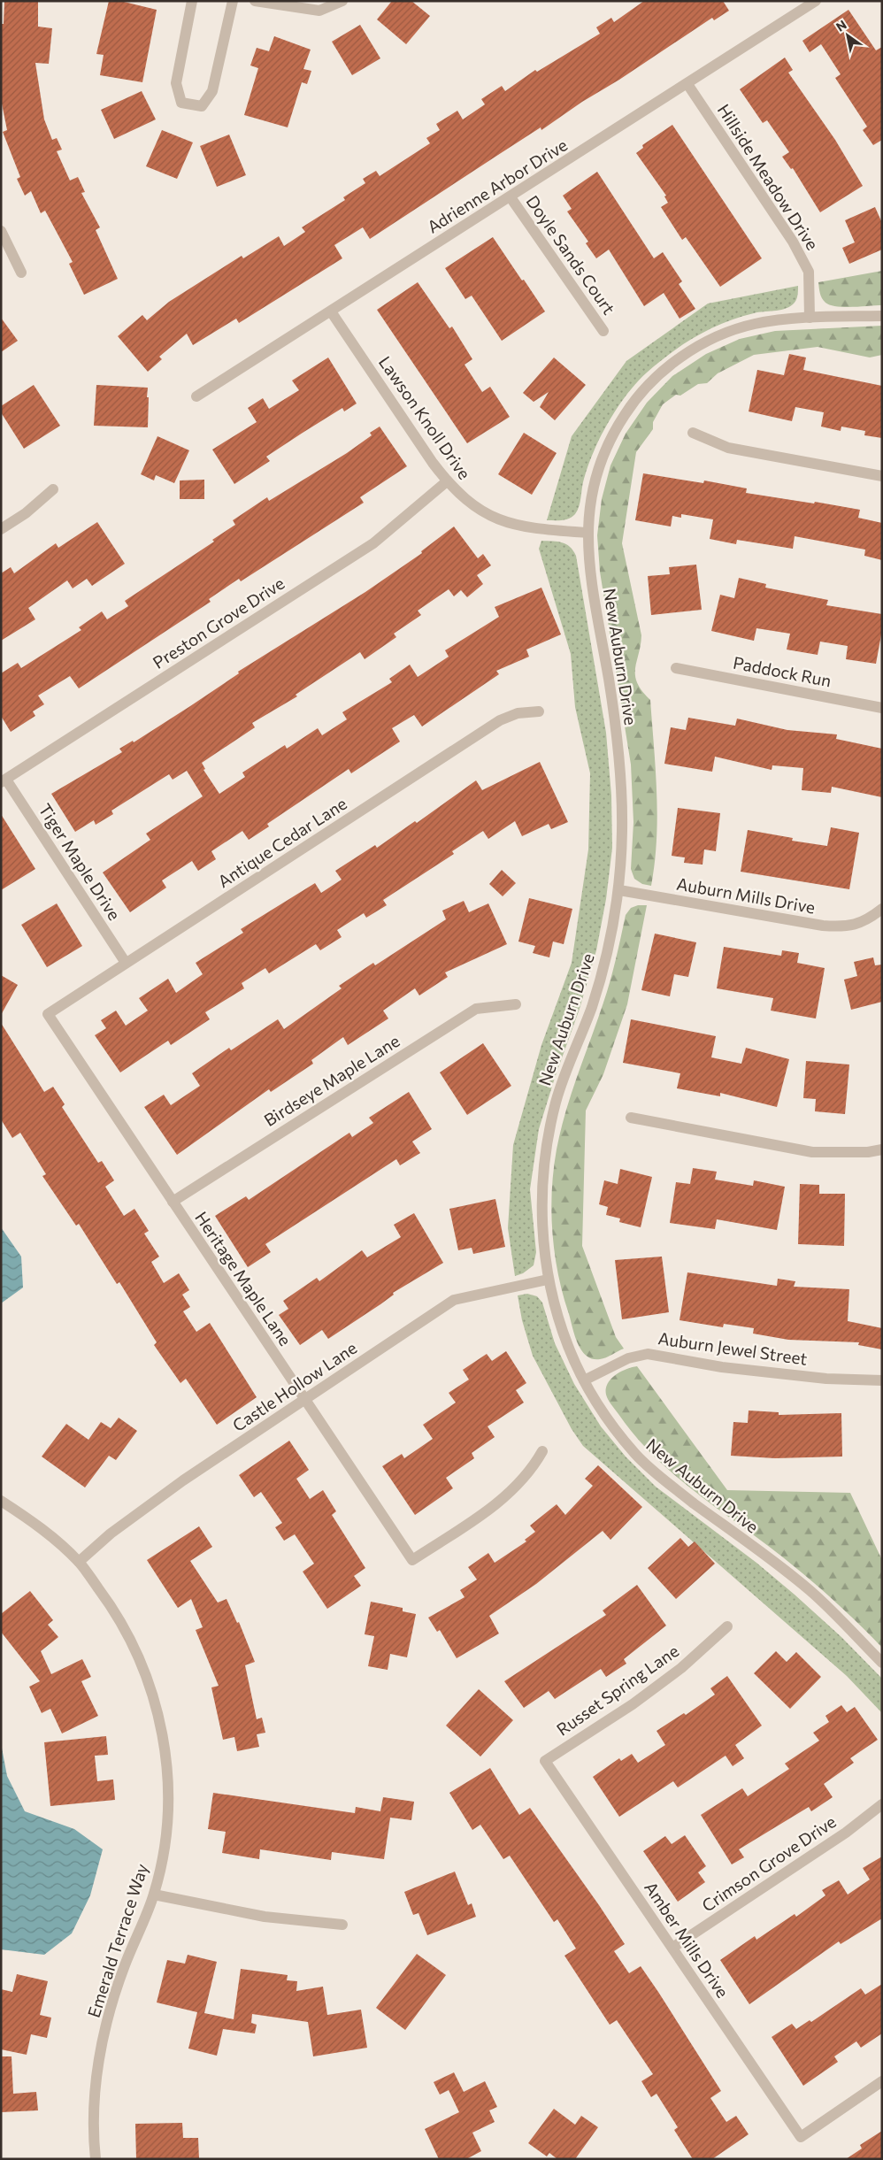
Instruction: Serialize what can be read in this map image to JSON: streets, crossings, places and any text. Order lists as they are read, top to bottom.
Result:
{
  "streets": {
    "street": [
      "Hillside Meadow Drive",
      "Adrienne Arbor Drive",
      "Doyle Sands Court",
      "Lawson Knoll Drive",
      "Preston Grove Drive",
      "New Auburn Drive",
      "Paddock Run",
      "Antique Cedar Lane",
      "Tiger Maple Drive",
      "Auburn Mills Drive",
      "Birdseye Maple Lane",
      "Heritage Maple Lane",
      "Auburn Jewel Street",
      "Castle Hollow Lane",
      "Russet Spring Lane",
      "Crimson Grove Drive",
      "Amber Mills Drive",
      "Emerald Terrace Way"
    ]
  },
  "crossings": [
    ["Hillside Meadow Drive", "Adrienne Arbor Drive"],
    ["Hillside Meadow Drive", "New Auburn Drive"],
    ["Adrienne Arbor Drive", "Doyle Sands Court"],
    ["Adrienne Arbor Drive", "Lawson Knoll Drive"],
    ["Lawson Knoll Drive", "Preston Grove Drive"],
    ["Lawson Knoll Drive", "New Auburn Drive"],
    ["Preston Grove Drive", "Tiger Maple Drive"],
    ["New Auburn Drive", "Auburn Mills Drive"],
    ["New Auburn Drive", "Auburn Jewel Street"],
    ["New Auburn Drive", "Castle Hollow Lane"],
    ["Antique Cedar Lane", "Tiger Maple Drive"],
    ["Antique Cedar Lane", "Heritage Maple Lane"],
    ["Birdseye Maple Lane", "Heritage Maple Lane"],
    ["Heritage Maple Lane", "Castle Hollow Lane"],
    ["Castle Hollow Lane", "Emerald Terrace Way"],
    ["Russet Spring Lane", "Amber Mills Drive"],
    ["Crimson Grove Drive", "Amber Mills Drive"]
  ],
  "north": "top left"
}
